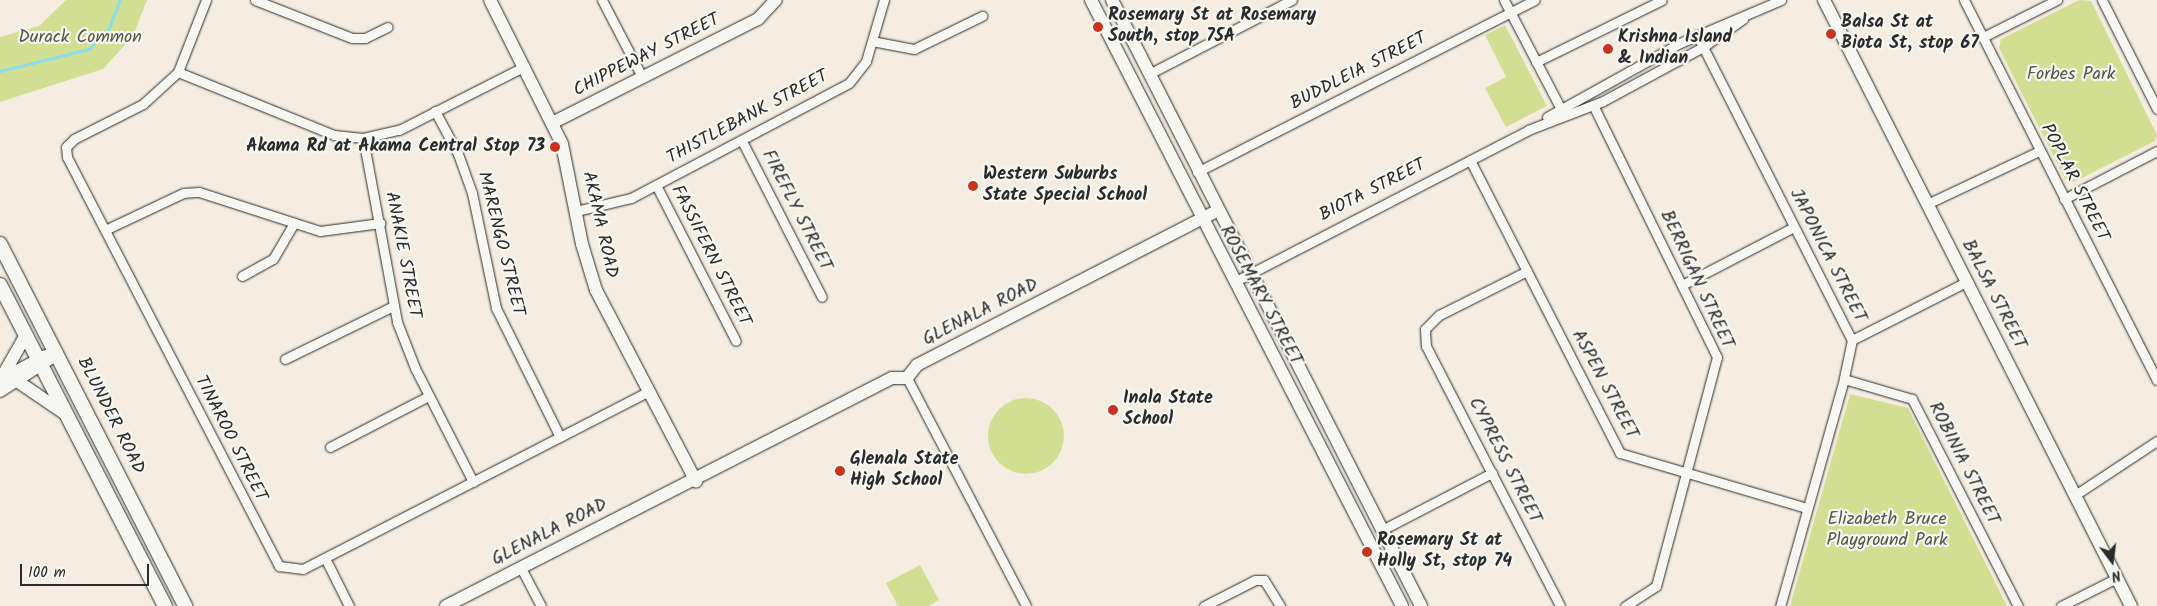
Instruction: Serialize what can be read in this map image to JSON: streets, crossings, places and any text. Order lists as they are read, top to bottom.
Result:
{
  "streets": {
    "main road": ["BLUNDER ROAD"],
    "street": [
      "CHIPPEWAY STREET",
      "BUDDLEIA STREET",
      "THISTLEBANK STREET",
      "POPLAR STREET",
      "BIOTA STREET",
      "FIREFLY STREET",
      "AKAMA ROAD",
      "MARENGO STREET",
      "ANAKIE STREET",
      "FASSIFERN STREET",
      "JAPONICA STREET",
      "BERRIGAN STREET",
      "BALSA STREET",
      "ROSEMARY STREET",
      "GLENALA ROAD",
      "ASPEN STREET",
      "TINAROO STREET",
      "CYPRESS STREET",
      "ROBINIA STREET"
    ]
  },
  "crossings": [
    ["CHIPPEWAY STREET", "AKAMA ROAD"],
    ["BUDDLEIA STREET", "ROSEMARY STREET"],
    ["THISTLEBANK STREET", "FIREFLY STREET"],
    ["THISTLEBANK STREET", "AKAMA ROAD"],
    ["THISTLEBANK STREET", "FASSIFERN STREET"],
    ["BIOTA STREET", "JAPONICA STREET"],
    ["BIOTA STREET", "BERRIGAN STREET"],
    ["BIOTA STREET", "ROSEMARY STREET"],
    ["BIOTA STREET", "ASPEN STREET"],
    ["AKAMA ROAD", "GLENALA ROAD"],
    ["AKAMA ROAD", "TINAROO STREET"],
    ["MARENGO STREET", "TINAROO STREET"],
    ["ANAKIE STREET", "TINAROO STREET"],
    ["JAPONICA STREET", "ASPEN STREET"],
    ["JAPONICA STREET", "ROBINIA STREET"],
    ["BERRIGAN STREET", "ASPEN STREET"],
    ["ROSEMARY STREET", "GLENALA ROAD"],
    ["ASPEN STREET", "CYPRESS STREET"]
  ],
  "parks": ["Durack Common", "Forbes Park", "Elizabeth Bruce Playground Park"],
  "places": [
    "Rosemary St at Rosemary South, stop 75A",
    "Balsa St at Biota St, stop 67",
    "Krishna Island & Indian",
    "Akama Rd at Akama Central Stop 73",
    "Western Suburbs State Special School",
    "Inala State School",
    "Glenala State High School",
    "Rosemary St at Holly St, stop 74"
  ],
  "scale_bar": "100 m",
  "north": "bottom"
}
